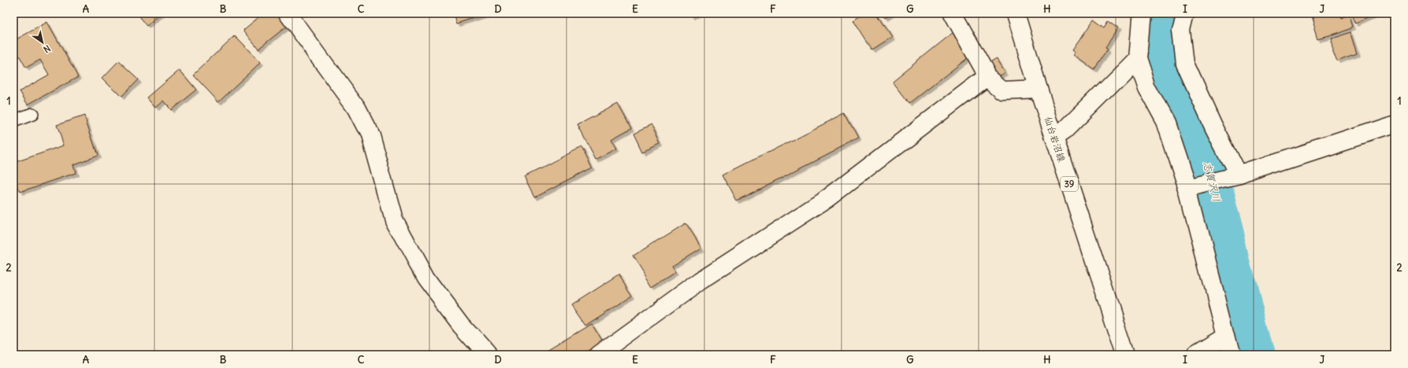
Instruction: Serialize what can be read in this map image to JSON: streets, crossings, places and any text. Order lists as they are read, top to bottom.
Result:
{
  "streets": {
    "street": ["仙台岩沼線", "39"]
  },
  "water": ["志賀沢川"],
  "north": "bottom right",
  "grid": {
    "columns": [
      "A",
      "B",
      "C",
      "D",
      "E",
      "F",
      "G",
      "H",
      "I",
      "J"
    ],
    "rows": ["1", "2"]
  }
}
